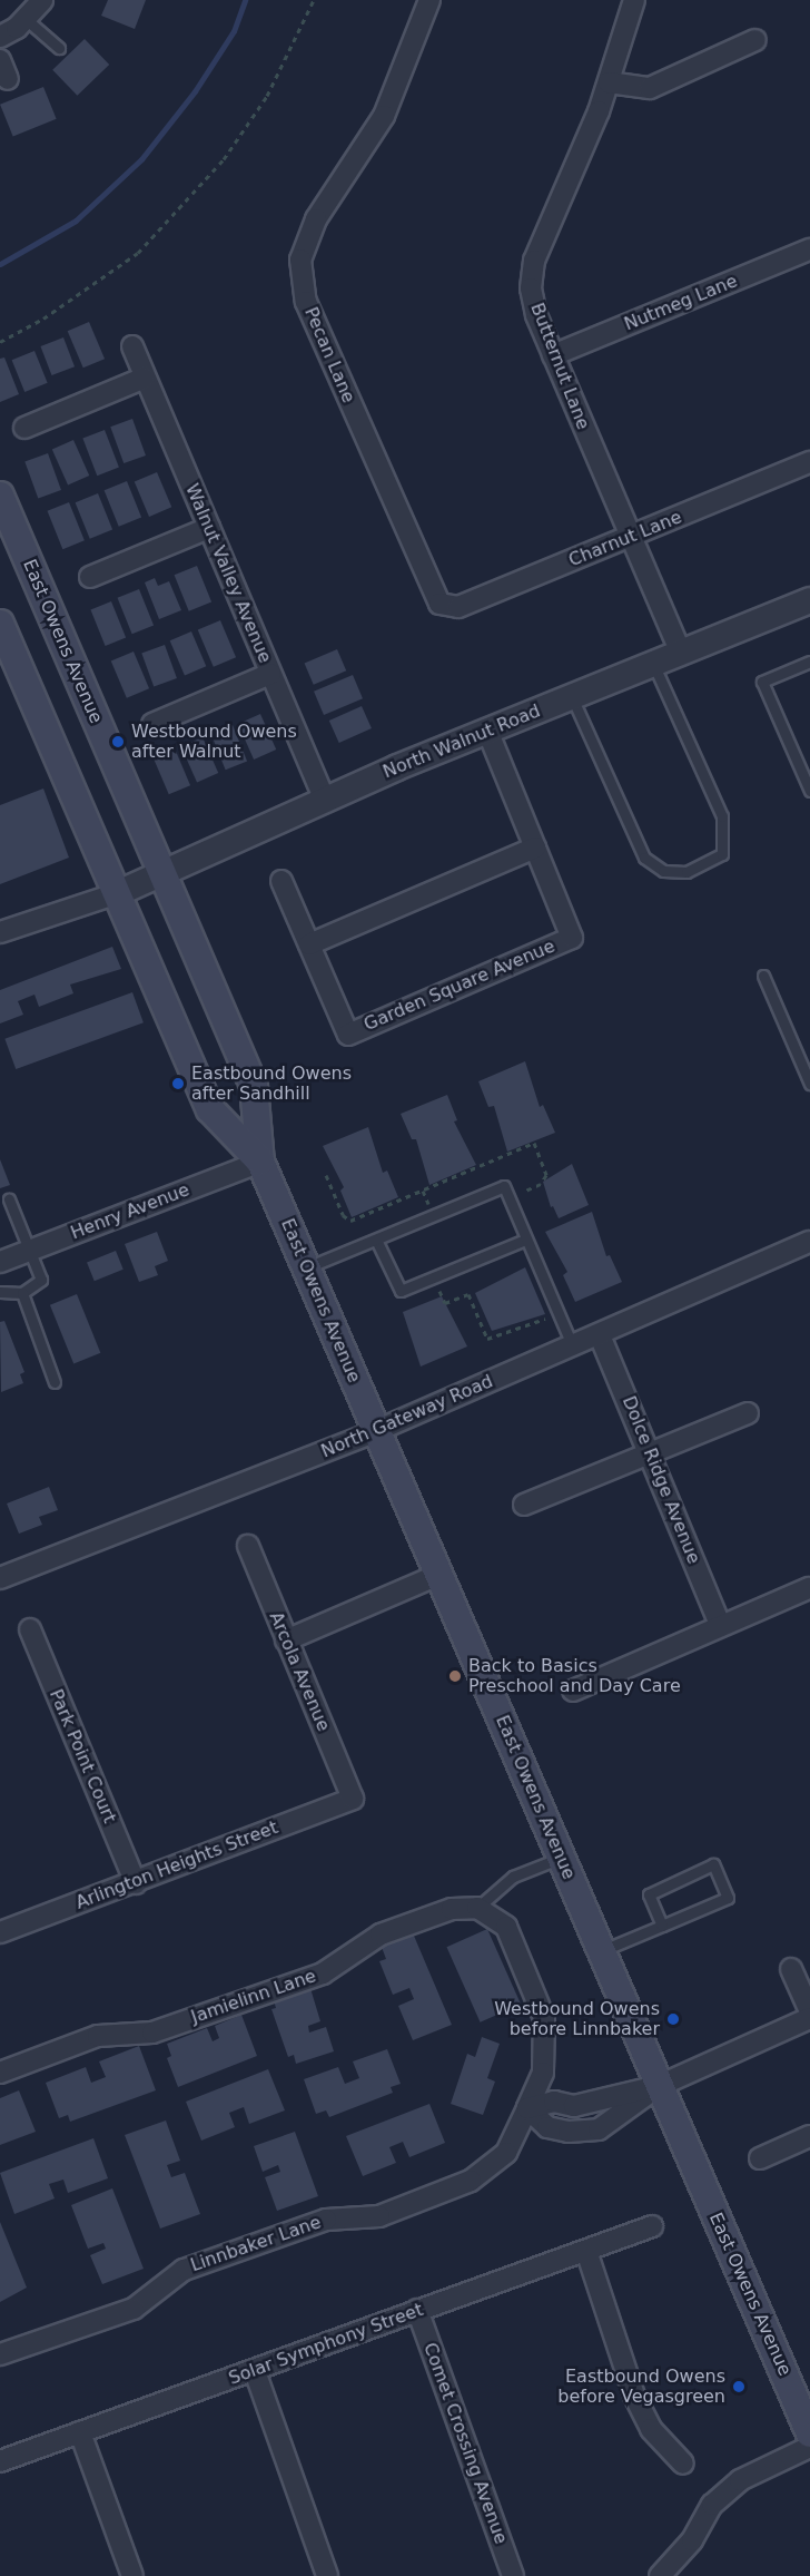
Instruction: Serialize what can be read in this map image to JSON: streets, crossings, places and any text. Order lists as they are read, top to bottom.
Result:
{
  "streets": {
    "main road": ["East Owens Avenue"],
    "street": [
      "Nutmeg Lane",
      "Pecan Lane",
      "Butternut Lane",
      "Charnut Lane",
      "Walnut Valley Avenue",
      "North Walnut Road",
      "Garden Square Avenue",
      "Henry Avenue",
      "North Gateway Road",
      "Dolce Ridge Avenue",
      "Arcola Avenue",
      "Park Point Court",
      "Arlington Heights Street",
      "Jamielinn Lane",
      "Linnbaker Lane",
      "Solar Symphony Street",
      "Comet Crossing Avenue"
    ]
  },
  "crossings": [
    ["Nutmeg Lane", "Butternut Lane"],
    ["Pecan Lane", "Charnut Lane"],
    ["Butternut Lane", "Charnut Lane"],
    ["Butternut Lane", "North Walnut Road"],
    ["Walnut Valley Avenue", "North Walnut Road"],
    ["East Owens Avenue", "North Walnut Road"],
    ["East Owens Avenue", "Henry Avenue"],
    ["East Owens Avenue", "North Gateway Road"],
    ["North Walnut Road", "Garden Square Avenue"],
    ["North Gateway Road", "Dolce Ridge Avenue"],
    ["Arcola Avenue", "Arlington Heights Street"],
    ["Park Point Court", "Arlington Heights Street"],
    ["Jamielinn Lane", "Linnbaker Lane"],
    ["Solar Symphony Street", "Comet Crossing Avenue"]
  ],
  "places": [
    "Westbound Owens after Walnut",
    "Eastbound Owens after Sandhill",
    "Back to Basics Preschool and Day Care",
    "Westbound Owens before Linnbaker",
    "Eastbound Owens before Vegasgreen"
  ]
}
